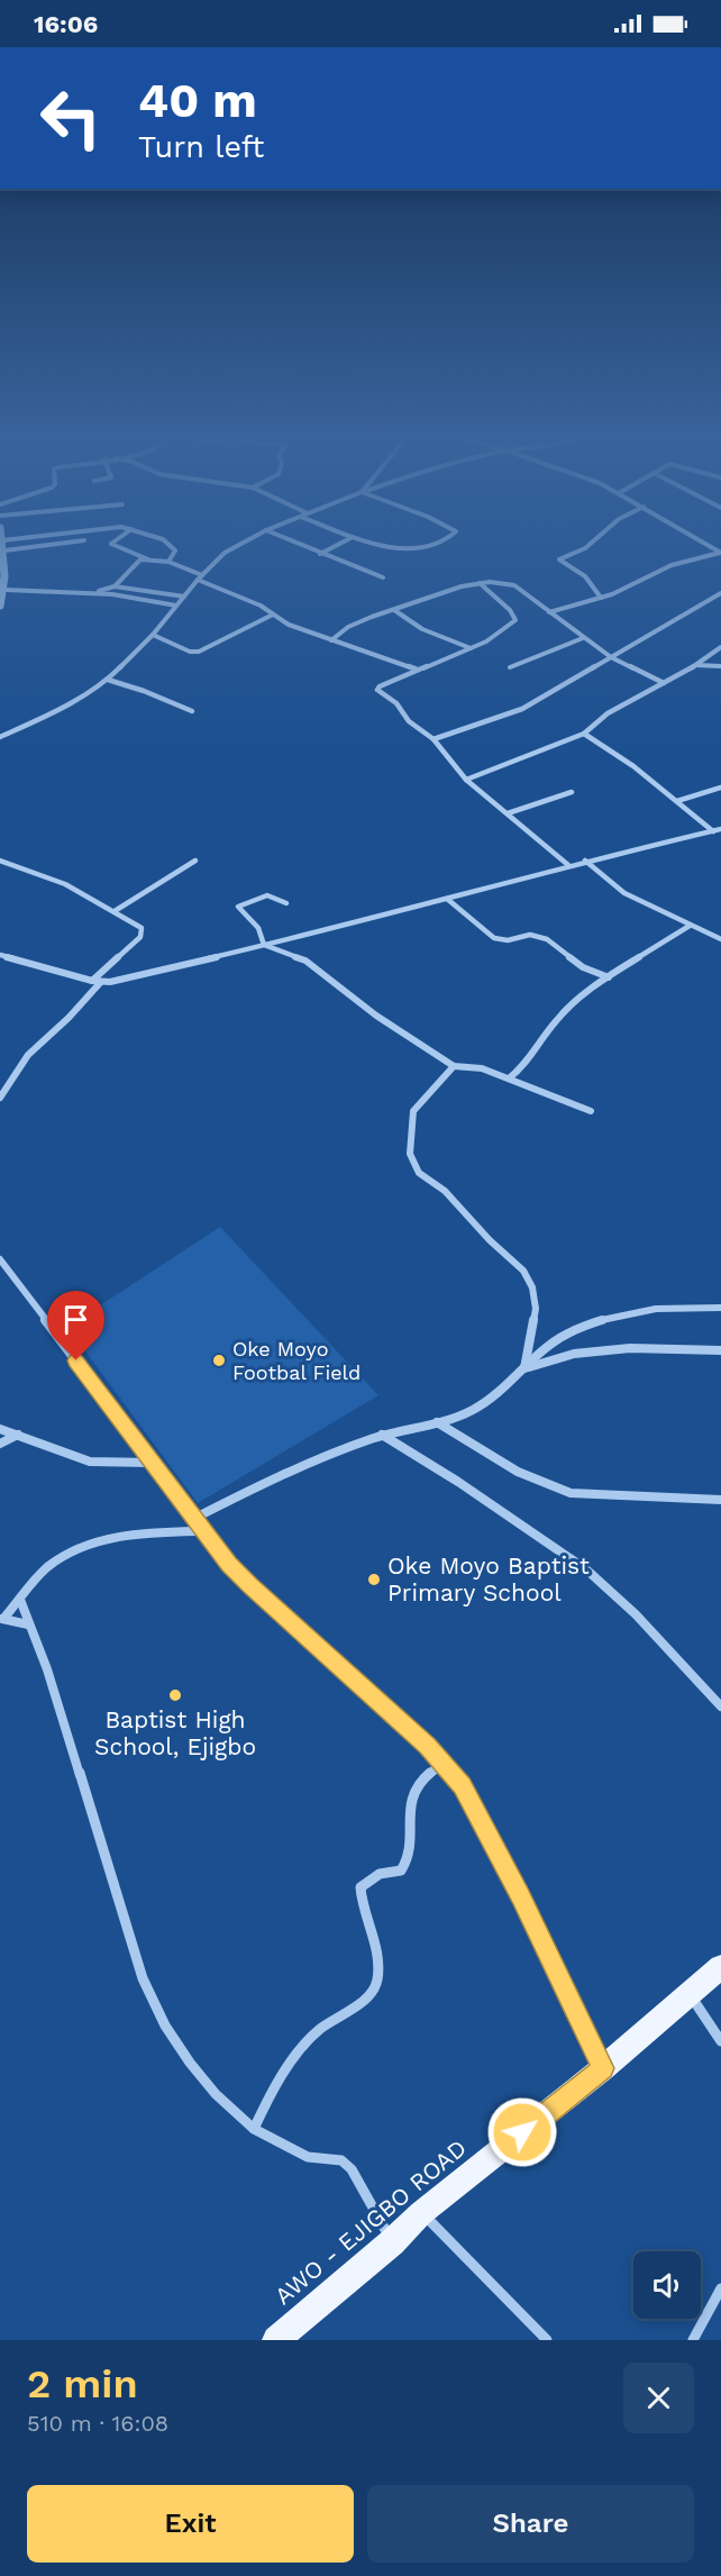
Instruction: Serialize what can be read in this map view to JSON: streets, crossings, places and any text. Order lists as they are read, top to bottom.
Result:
{
  "streets": {
    "main road": ["AWO - EJIGBO ROAD"]
  },
  "places": ["Oke Moyo Footbal Field", "Oke Moyo Baptist Primary School", "Baptist High School, Ejigbo"],
  "page": {
    "status": "16:06",
    "turn": ["40 m", "Turn left"],
    "heading": ["2 min", "510 m · 16:08"],
    "buttons": ["Exit", "Share"]
  }
}
